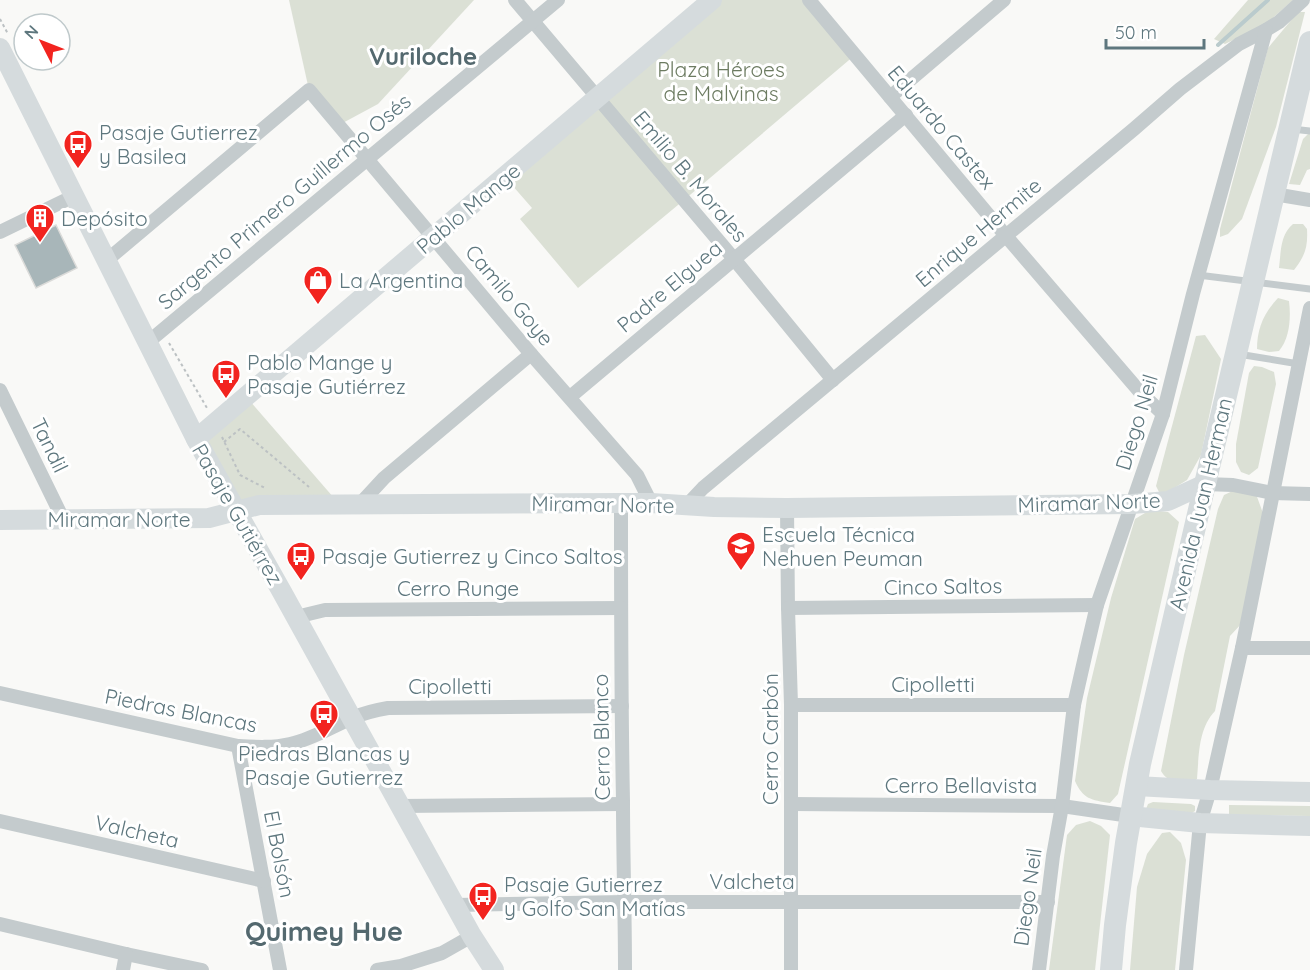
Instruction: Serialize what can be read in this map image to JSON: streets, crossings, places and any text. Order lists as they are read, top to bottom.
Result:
{
  "streets": {
    "main road": ["Avenida Juan Herman"],
    "street": [
      "Eduardo Castex",
      "Emilio B. Morales",
      "Sargento Primero Guillermo Osés",
      "Pablo Mange",
      "Enrique Hermite",
      "Padre Elguea",
      "Camilo Goye",
      "Diego Neil",
      "Tandil",
      "Miramar Norte",
      "Pasaje Gutiérrez",
      "Cinco Saltos",
      "Cerro Runge",
      "Cipolletti",
      "Piedras Blancas",
      "Cerro Blanco",
      "Cerro Carbón",
      "Cerro Bellavista",
      "Valcheta",
      "El Bolsón"
    ]
  },
  "crossings": [
    ["Eduardo Castex", "Enrique Hermite"],
    ["Eduardo Castex", "Padre Elguea"],
    ["Eduardo Castex", "Diego Neil"],
    ["Emilio B. Morales", "Sargento Primero Guillermo Osés"],
    ["Emilio B. Morales", "Pablo Mange"],
    ["Emilio B. Morales", "Enrique Hermite"],
    ["Emilio B. Morales", "Padre Elguea"],
    ["Sargento Primero Guillermo Osés", "Camilo Goye"],
    ["Sargento Primero Guillermo Osés", "Pasaje Gutiérrez"],
    ["Pablo Mange", "Camilo Goye"],
    ["Pablo Mange", "Pasaje Gutiérrez"],
    ["Enrique Hermite", "Diego Neil"],
    ["Enrique Hermite", "Miramar Norte"],
    ["Padre Elguea", "Camilo Goye"],
    ["Camilo Goye", "Miramar Norte"],
    ["Camilo Goye", "Pasaje Gutiérrez"],
    ["Diego Neil", "Miramar Norte"],
    ["Diego Neil", "Cinco Saltos"],
    ["Diego Neil", "Cipolletti"],
    ["Diego Neil", "Cerro Bellavista"],
    ["Diego Neil", "Valcheta"],
    ["Tandil", "Miramar Norte"],
    ["Miramar Norte", "Avenida Juan Herman"],
    ["Miramar Norte", "Pasaje Gutiérrez"],
    ["Miramar Norte", "Cerro Blanco"],
    ["Miramar Norte", "Cerro Carbón"],
    ["Avenida Juan Herman", "Cerro Bellavista"],
    ["Pasaje Gutiérrez", "Cerro Runge"],
    ["Pasaje Gutiérrez", "Cipolletti"],
    ["Pasaje Gutiérrez", "Piedras Blancas"],
    ["Pasaje Gutiérrez", "Valcheta"],
    ["Cinco Saltos", "Cerro Carbón"],
    ["Cerro Runge", "Cerro Blanco"],
    ["Cipolletti", "Piedras Blancas"],
    ["Cipolletti", "Cerro Blanco"],
    ["Cipolletti", "Cerro Carbón"],
    ["Piedras Blancas", "El Bolsón"],
    ["Cerro Blanco", "Valcheta"],
    ["Cerro Carbón", "Cerro Bellavista"],
    ["Cerro Carbón", "Valcheta"],
    ["Valcheta", "El Bolsón"]
  ],
  "districts": ["Vuriloche", "Quimey Hue"],
  "parks": ["Plaza Héroes de Malvinas"],
  "places": {
    "bus stop": [
      "Pasaje Gutierrez y Basilea",
      "Pablo Mange y Pasaje Gutiérrez",
      "Pasaje Gutierrez y Cinco Saltos",
      "Piedras Blancas y Pasaje Gutierrez",
      "Pasaje Gutierrez y Golfo San Matías"
    ],
    "building": ["Depósito"],
    "shop": ["La Argentina"],
    "school or university": ["Escuela Técnica Nehuen Peuman"]
  },
  "scale_bar": "50 m",
  "north": "top left"
}
